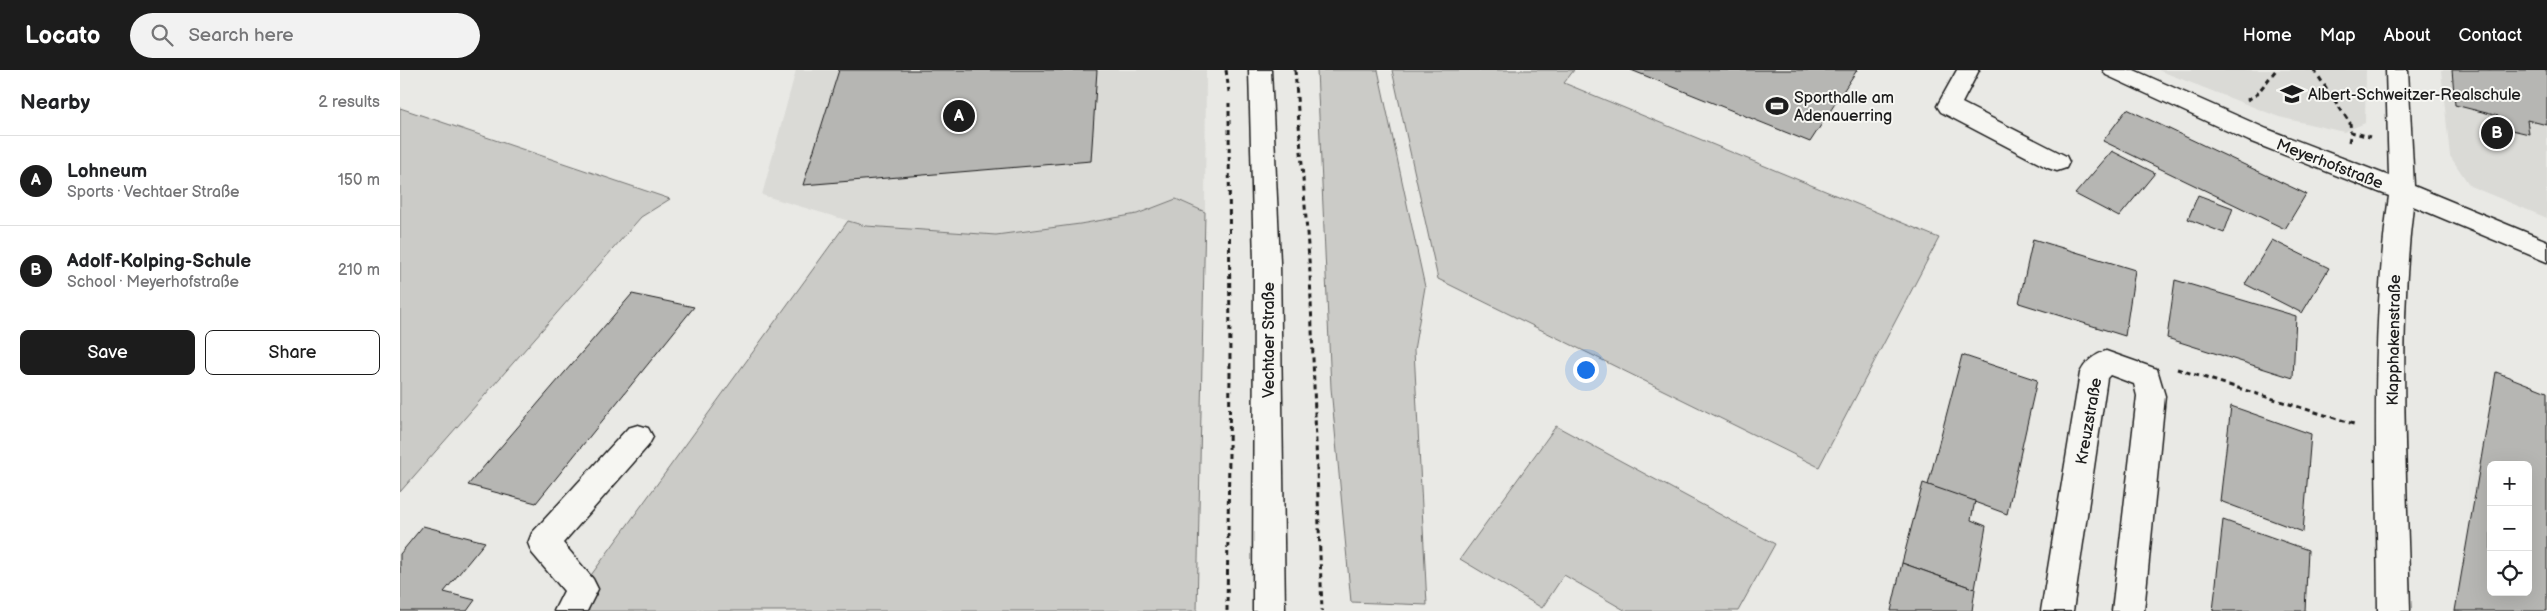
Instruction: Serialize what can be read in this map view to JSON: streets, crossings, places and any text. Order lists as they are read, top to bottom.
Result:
{
  "streets": {
    "street": [
      "Meyerhofstraße",
      "Vechtaer Straße",
      "Klapphakenstraße",
      "Kreuzstraße"
    ]
  },
  "crossings": [
    ["Meyerhofstraße", "Klapphakenstraße"]
  ],
  "places": {
    "school or university": ["Albert-Schweitzer-Realschule"],
    "sports": ["Sporthalle am Adenauerring"]
  },
  "page": {
    "header": "Locato",
    "search": "Search here",
    "nav": [
      "Home",
      "Map",
      "About",
      "Contact"
    ],
    "heading": ["Nearby", "2 results"],
    "pins": ["A", "B"],
    "list": [
      {
        "mark": "A",
        "name": "Lohneum",
        "note": "Sports · Vechtaer Straße",
        "value": "150 m"
      },
      {
        "mark": "B",
        "name": "Adolf-Kolping-Schule",
        "note": "School · Meyerhofstraße",
        "value": "210 m"
      }
    ],
    "buttons": ["Save", "Share"],
    "map_buttons": ["+", "−"]
  }
}
